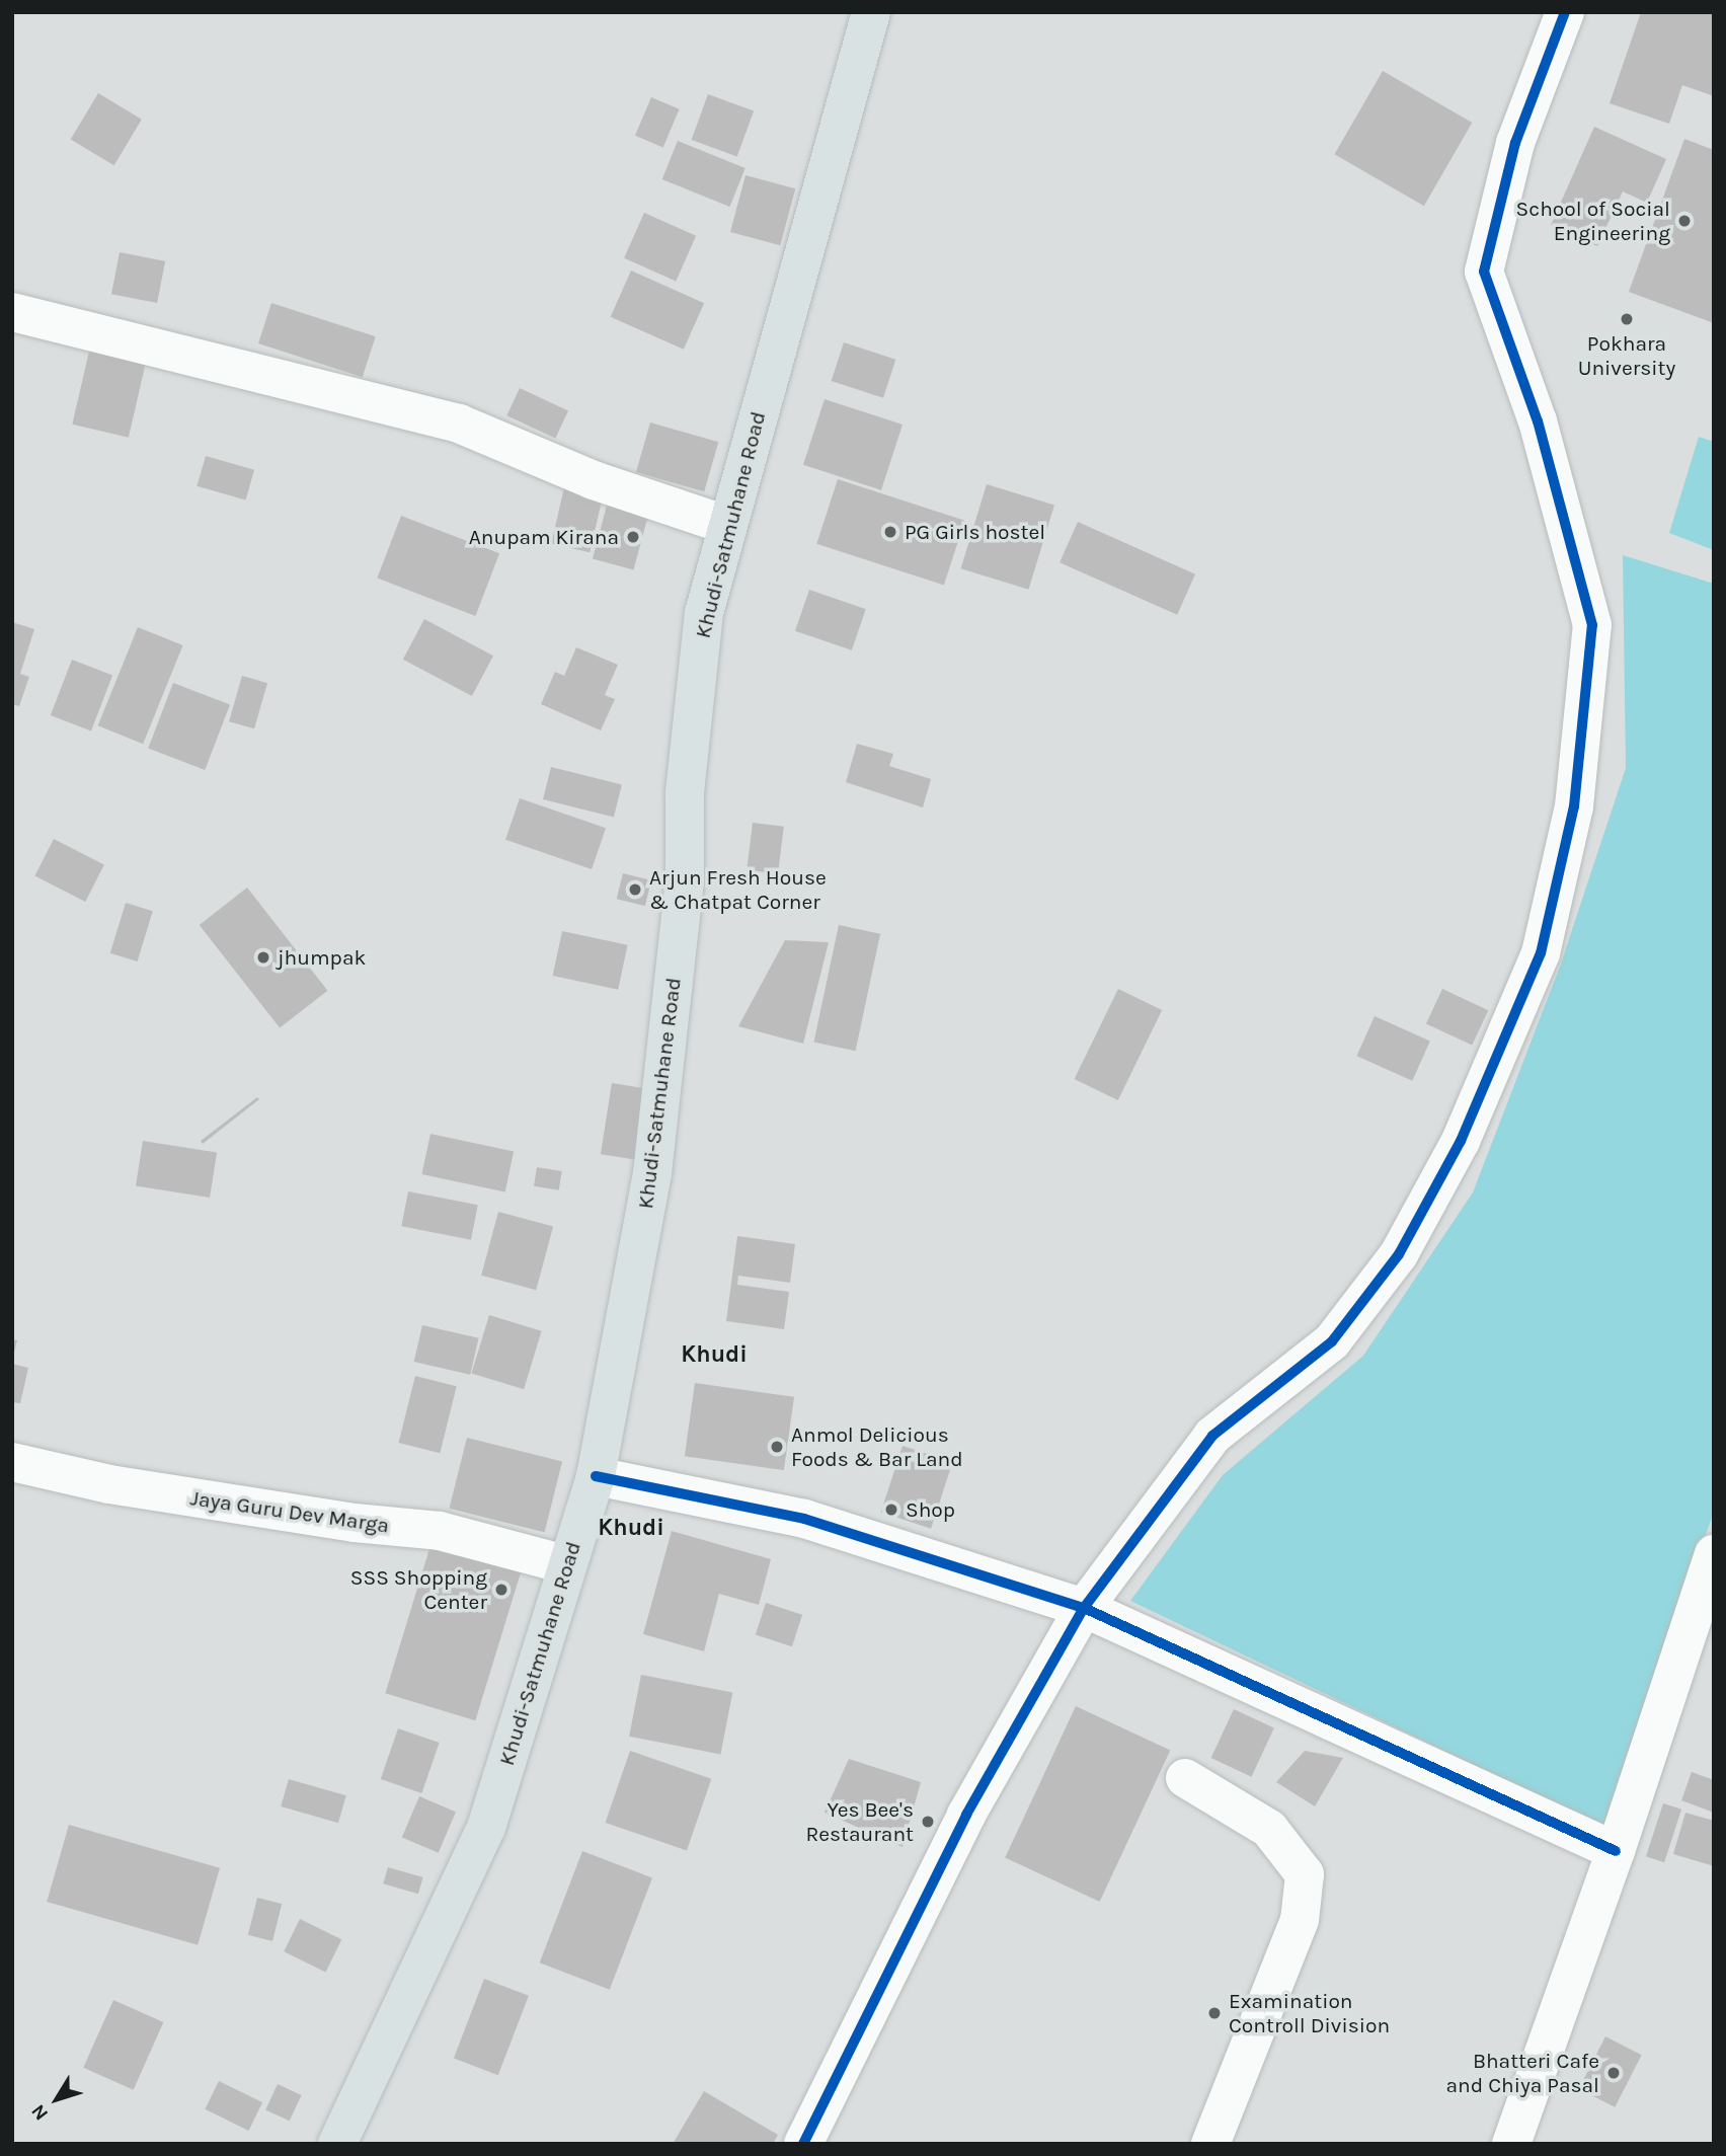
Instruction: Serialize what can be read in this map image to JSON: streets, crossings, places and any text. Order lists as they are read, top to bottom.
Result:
{
  "streets": {
    "main road": ["Khudi-Satmuhane Road"],
    "street": ["Jaya Guru Dev Marga"]
  },
  "crossings": [
    ["Khudi-Satmuhane Road", "Jaya Guru Dev Marga"]
  ],
  "districts": ["Khudi", "Khudi"],
  "places": [
    "School of Social Engineering",
    "Pokhara University",
    "PG Girls hostel",
    "Anupam Kirana",
    "Arjun Fresh House & Chatpat Corner",
    "jhumpak",
    "Anmol Delicious Foods & Bar Land",
    "Shop",
    "SSS Shopping Center",
    "Yes Bee's Restaurant",
    "Examination Controll Division",
    "Bhatteri Cafe and Chiya Pasal"
  ],
  "north": "bottom left"
}
